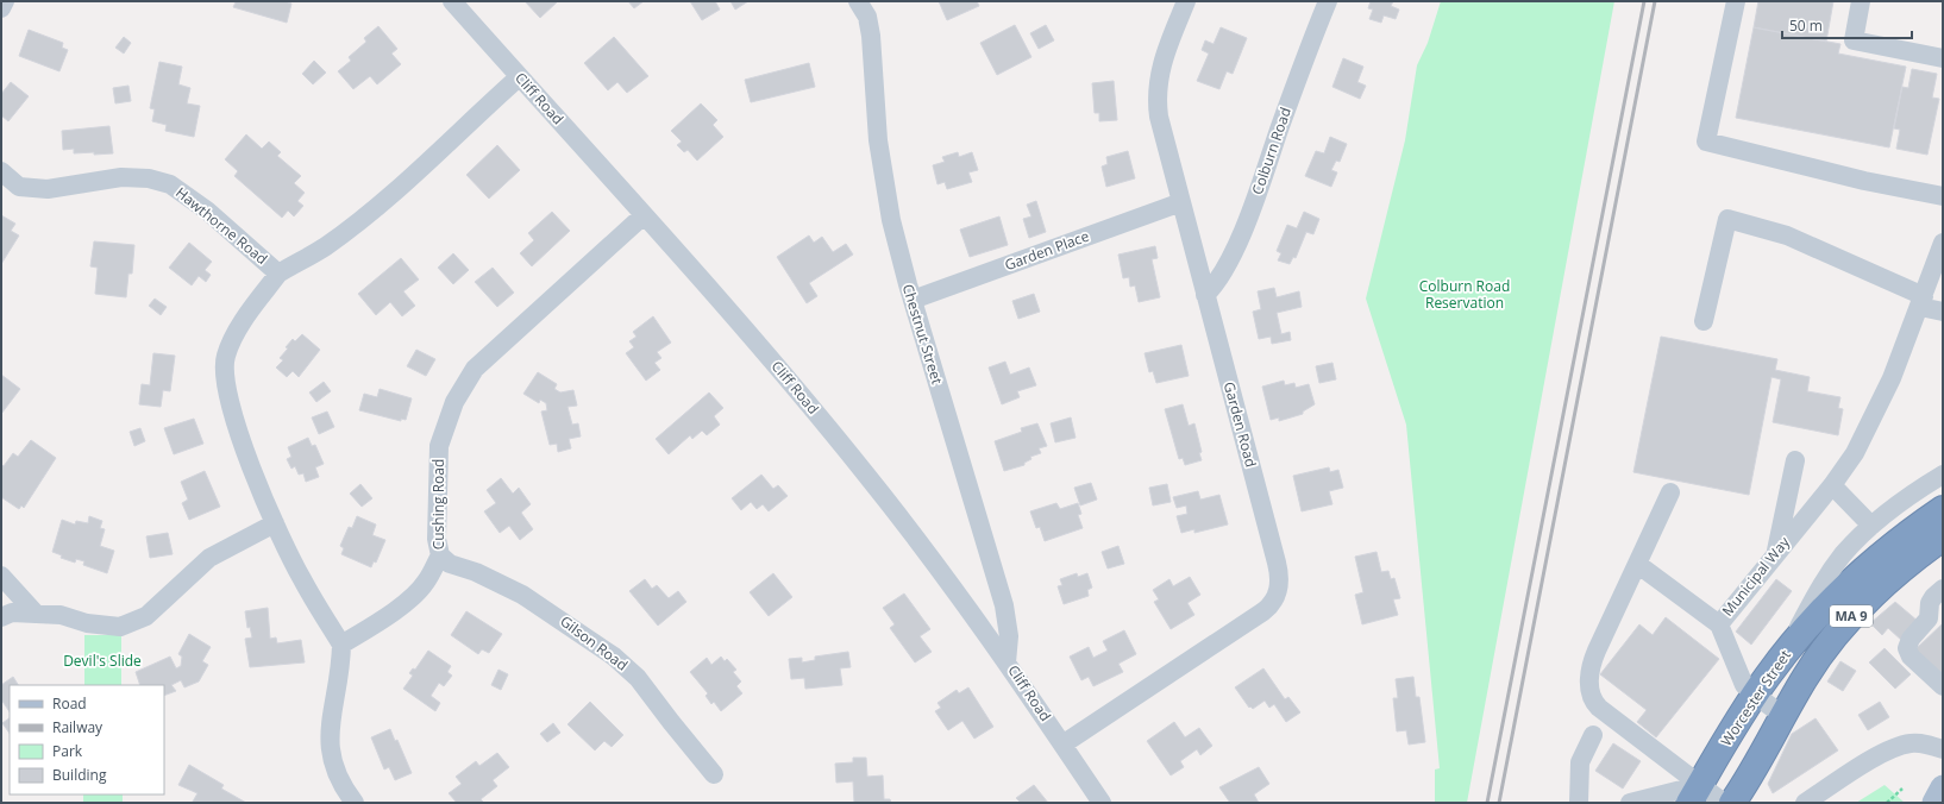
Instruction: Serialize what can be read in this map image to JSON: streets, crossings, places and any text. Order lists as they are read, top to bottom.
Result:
{
  "streets": {
    "highway": ["MA 9", "Worcester Street"],
    "street": [
      "Cliff Road",
      "Colburn Road",
      "Hawthorne Road",
      "Garden Place",
      "Chestnut Street",
      "Garden Road",
      "Cushing Road",
      "Municipal Way",
      "Gilson Road"
    ]
  },
  "crossings": [
    ["Cliff Road", "Hawthorne Road"],
    ["Cliff Road", "Chestnut Street"],
    ["Cliff Road", "Garden Road"],
    ["Cliff Road", "Cushing Road"],
    ["Colburn Road", "Garden Road"],
    ["Garden Place", "Chestnut Street"],
    ["Garden Place", "Garden Road"],
    ["Cushing Road", "Gilson Road"],
    ["Municipal Way", "Worcester Street"]
  ],
  "parks": ["Colburn Road Reservation", "Devil's Slide"],
  "legend": [
    "Road",
    "Railway",
    "Park",
    "Building"
  ],
  "scale_bar": "50 m"
}
